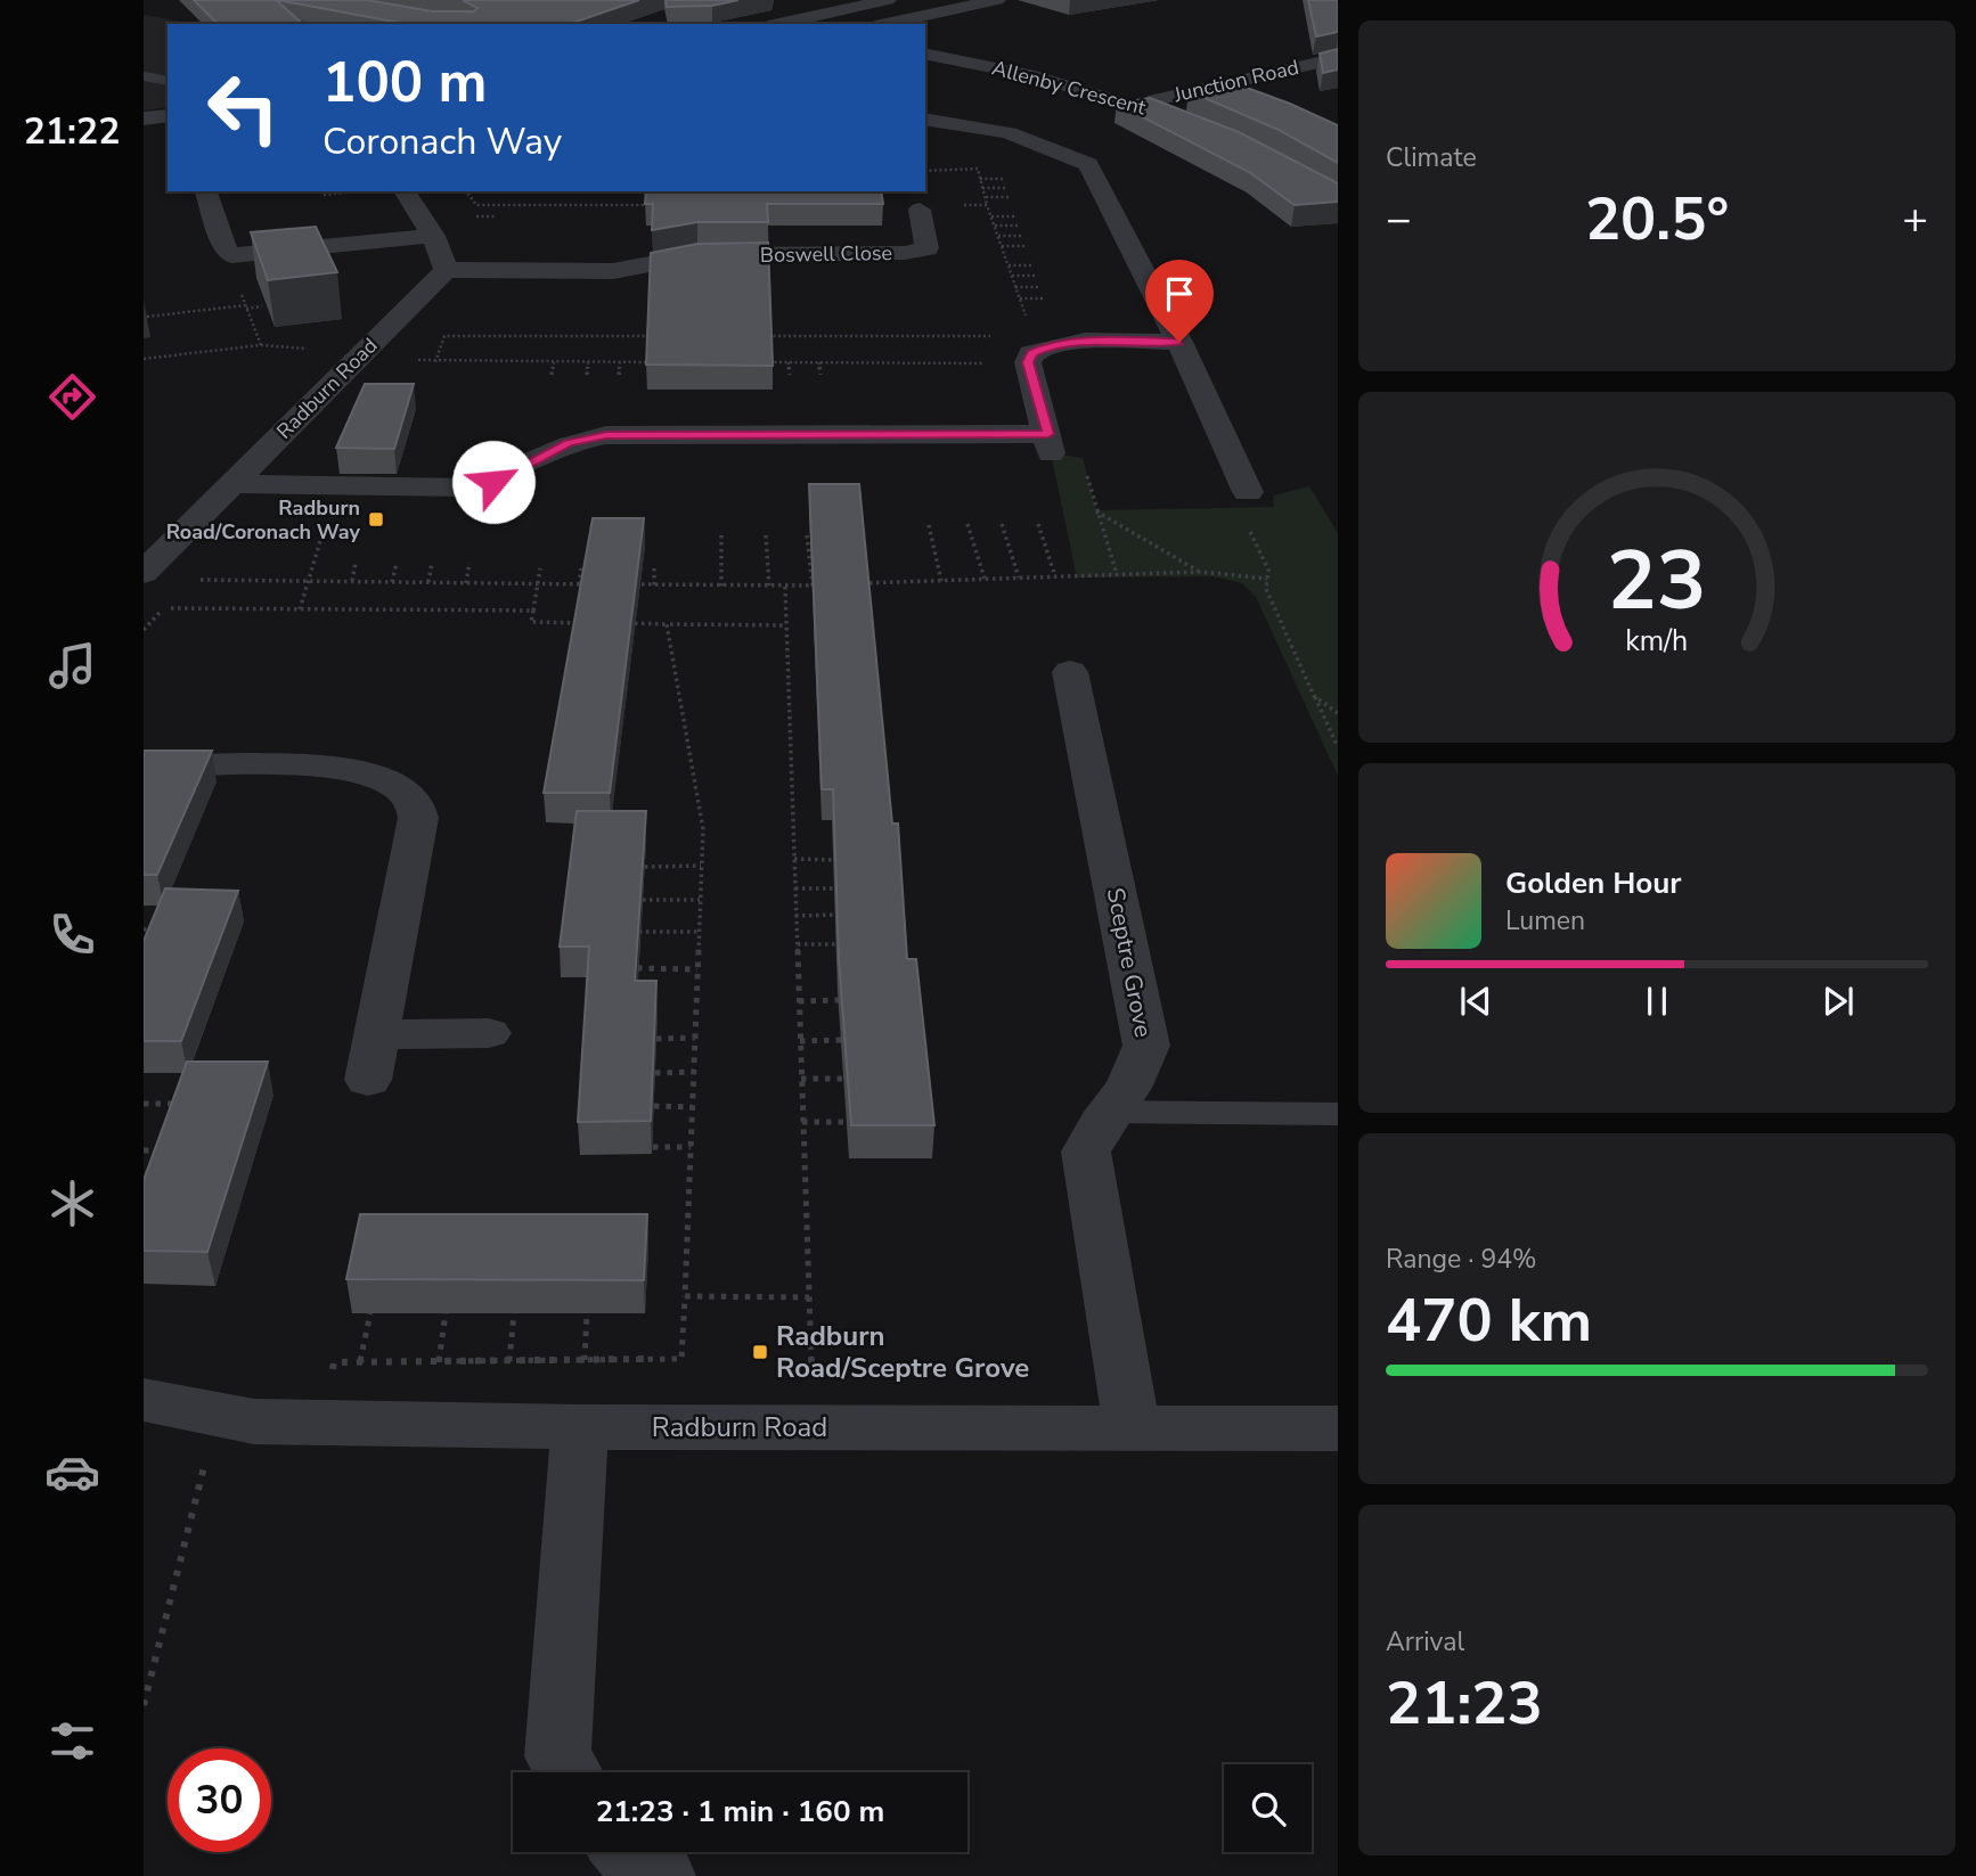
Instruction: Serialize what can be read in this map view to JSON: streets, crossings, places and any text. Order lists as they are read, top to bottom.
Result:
{
  "streets": {
    "street": [
      "Junction Road",
      "Allenby Crescent",
      "Boswell Close",
      "Radburn Road",
      "Sceptre Grove"
    ]
  },
  "crossings": [
    ["Junction Road", "Allenby Crescent"],
    ["Boswell Close", "Radburn Road"],
    ["Radburn Road", "Sceptre Grove"]
  ],
  "places": {
    "transit": ["Radburn Road/Coronach Way", "Radburn Road/Sceptre Grove"]
  },
  "page": {
    "tabs": "21:22",
    "tile": [
      "Climate",
      ["Range · 94%", "470 km"],
      ["Arrival", "21:23"]
    ],
    "turn": ["100 m", "Coronach Way"],
    "heat": ["−", "20.5°", "+"],
    "song": ["Golden Hour", "Lumen"],
    "limit": "30",
    "trip": "21:23 · 1 min · 160 m",
    "gauge": ["23", "km/h"]
  }
}
